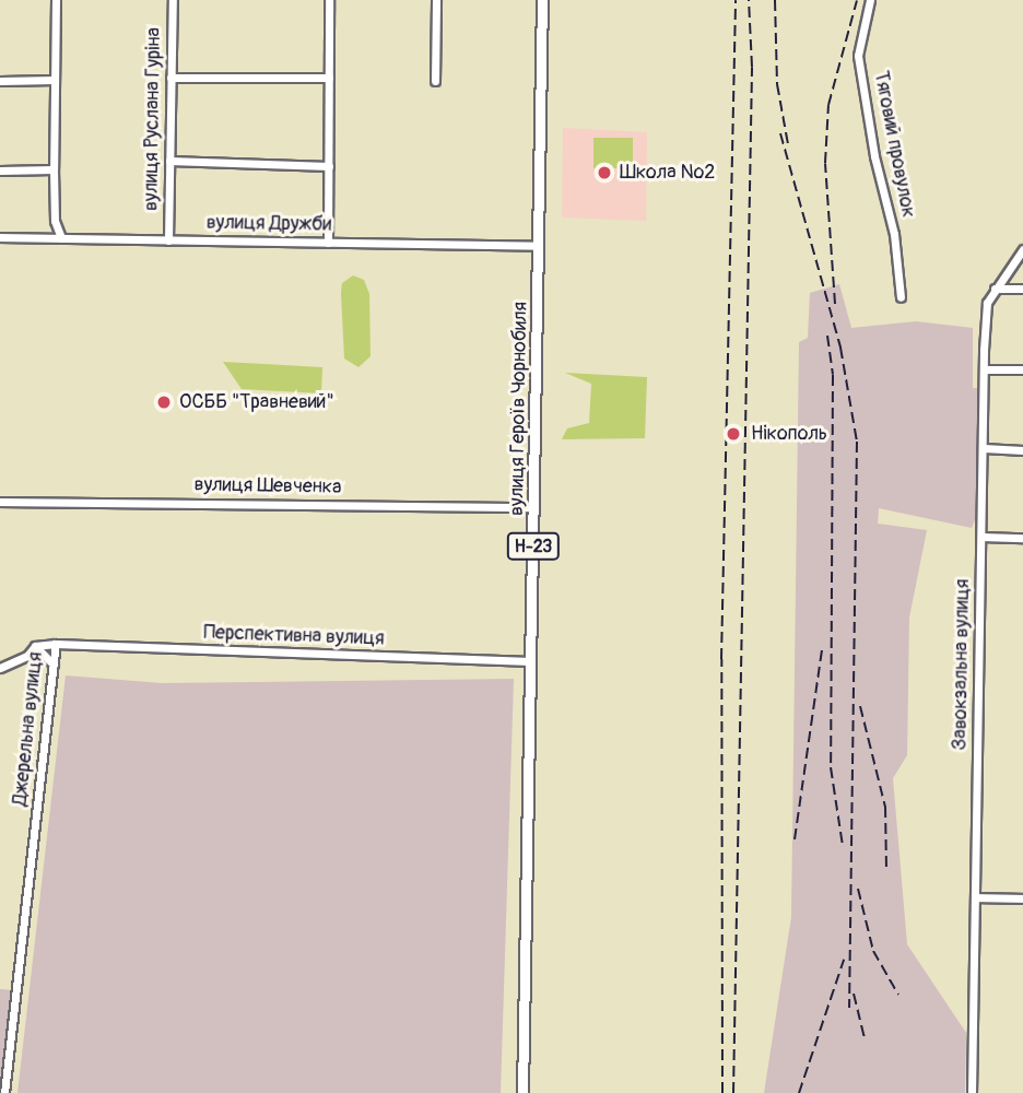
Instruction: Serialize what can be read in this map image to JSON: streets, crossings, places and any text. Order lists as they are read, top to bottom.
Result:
{
  "streets": {
    "main road": ["вулиця Героїв Чорнобиля", "Н-23"],
    "street": [
      "вулиця Руслана Гуріна",
      "Тяговий провулок",
      "вулиця Дружби",
      "вулиця Шевченка",
      "Перспективна вулиця",
      "Завокзальна вулиця",
      "Джерельна вулиця"
    ]
  },
  "crossings": [
    ["вулиця Руслана Гуріна", "вулиця Дружби"],
    ["вулиця Дружби", "вулиця Героїв Чорнобиля"],
    ["вулиця Героїв Чорнобиля", "вулиця Шевченка"],
    ["вулиця Героїв Чорнобиля", "Перспективна вулиця"],
    ["Перспективна вулиця", "Джерельна вулиця"]
  ],
  "places": ["Школа №2", "ОСББ \"Травневий\"", "Нікополь"]
}
